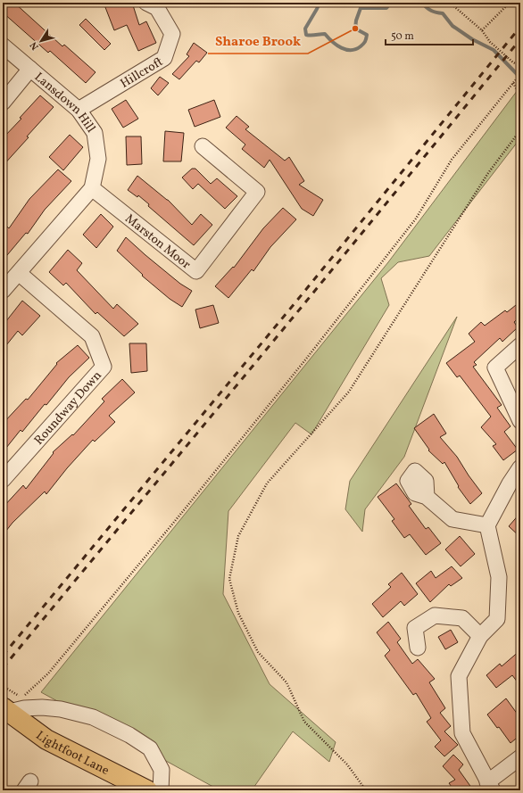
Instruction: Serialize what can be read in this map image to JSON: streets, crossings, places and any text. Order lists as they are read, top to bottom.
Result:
{
  "streets": {
    "main road": ["Lightfoot Lane"],
    "street": [
      "Hillcroft",
      "Lansdown Hill",
      "Marston Moor",
      "Roundway Down"
    ]
  },
  "crossings": [
    ["Hillcroft", "Lansdown Hill"],
    ["Lansdown Hill", "Marston Moor"]
  ],
  "places": ["Sharoe Brook"],
  "scale_bar": "50 m",
  "north": "bottom left"
}
